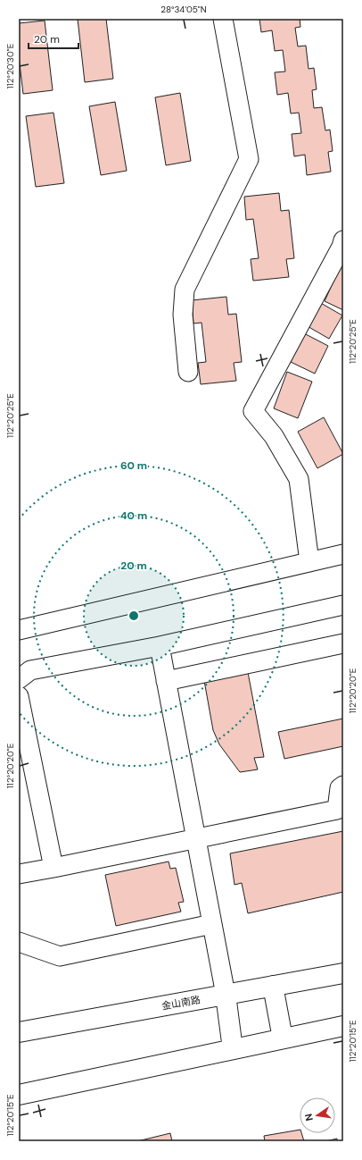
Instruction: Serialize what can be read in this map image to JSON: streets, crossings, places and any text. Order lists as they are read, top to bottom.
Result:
{
  "streets": {
    "highway": ["金山南路"]
  },
  "scale_bar": "20 m",
  "north": "left",
  "coordinates": [
    "28°34'05\"N",
    "112°20'30\"E",
    "112°20'25\"E",
    "112°20'20\"E",
    "112°20'15\"E"
  ],
  "rings": ["60 m", "40 m", "20 m"]
}
